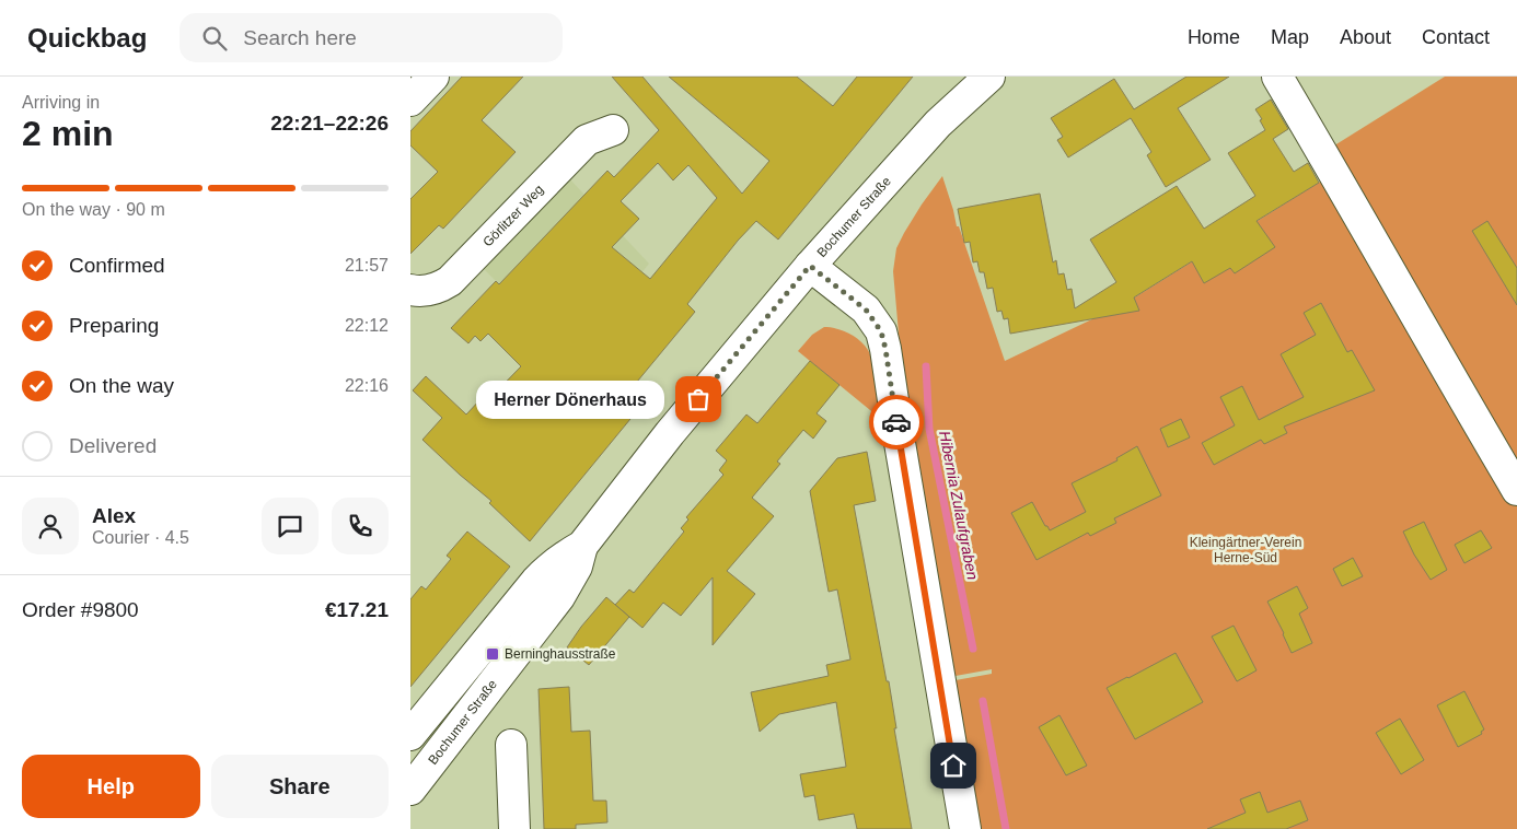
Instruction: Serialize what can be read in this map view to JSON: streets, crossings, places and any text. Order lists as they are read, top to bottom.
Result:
{
  "streets": {
    "main road": ["Görlitzer Weg", "Bochumer Straße"]
  },
  "water": ["Hibernia Zulaufgraben"],
  "parks": ["Kleingärtner-Verein Herne-Süd"],
  "places": {
    "other": ["Herner Dönerhaus"],
    "transit": ["Berninghausstraße"]
  },
  "page": {
    "header": "Quickbag",
    "search": "Search here",
    "nav": [
      "Home",
      "Map",
      "About",
      "Contact"
    ],
    "heading": ["2 min", "Arriving in", "22:21–22:26"],
    "panel": [
      "Alex",
      "Courier · 4.5",
      "Order #9800",
      "€17.21"
    ],
    "bar": "On the way · 90 m",
    "list": [
      ["Confirmed", "21:57"],
      ["Preparing", "22:12"],
      ["On the way", "22:16"],
      "Delivered"
    ],
    "bubble": "Herner Dönerhaus",
    "buttons": ["Help", "Share"]
  }
}
